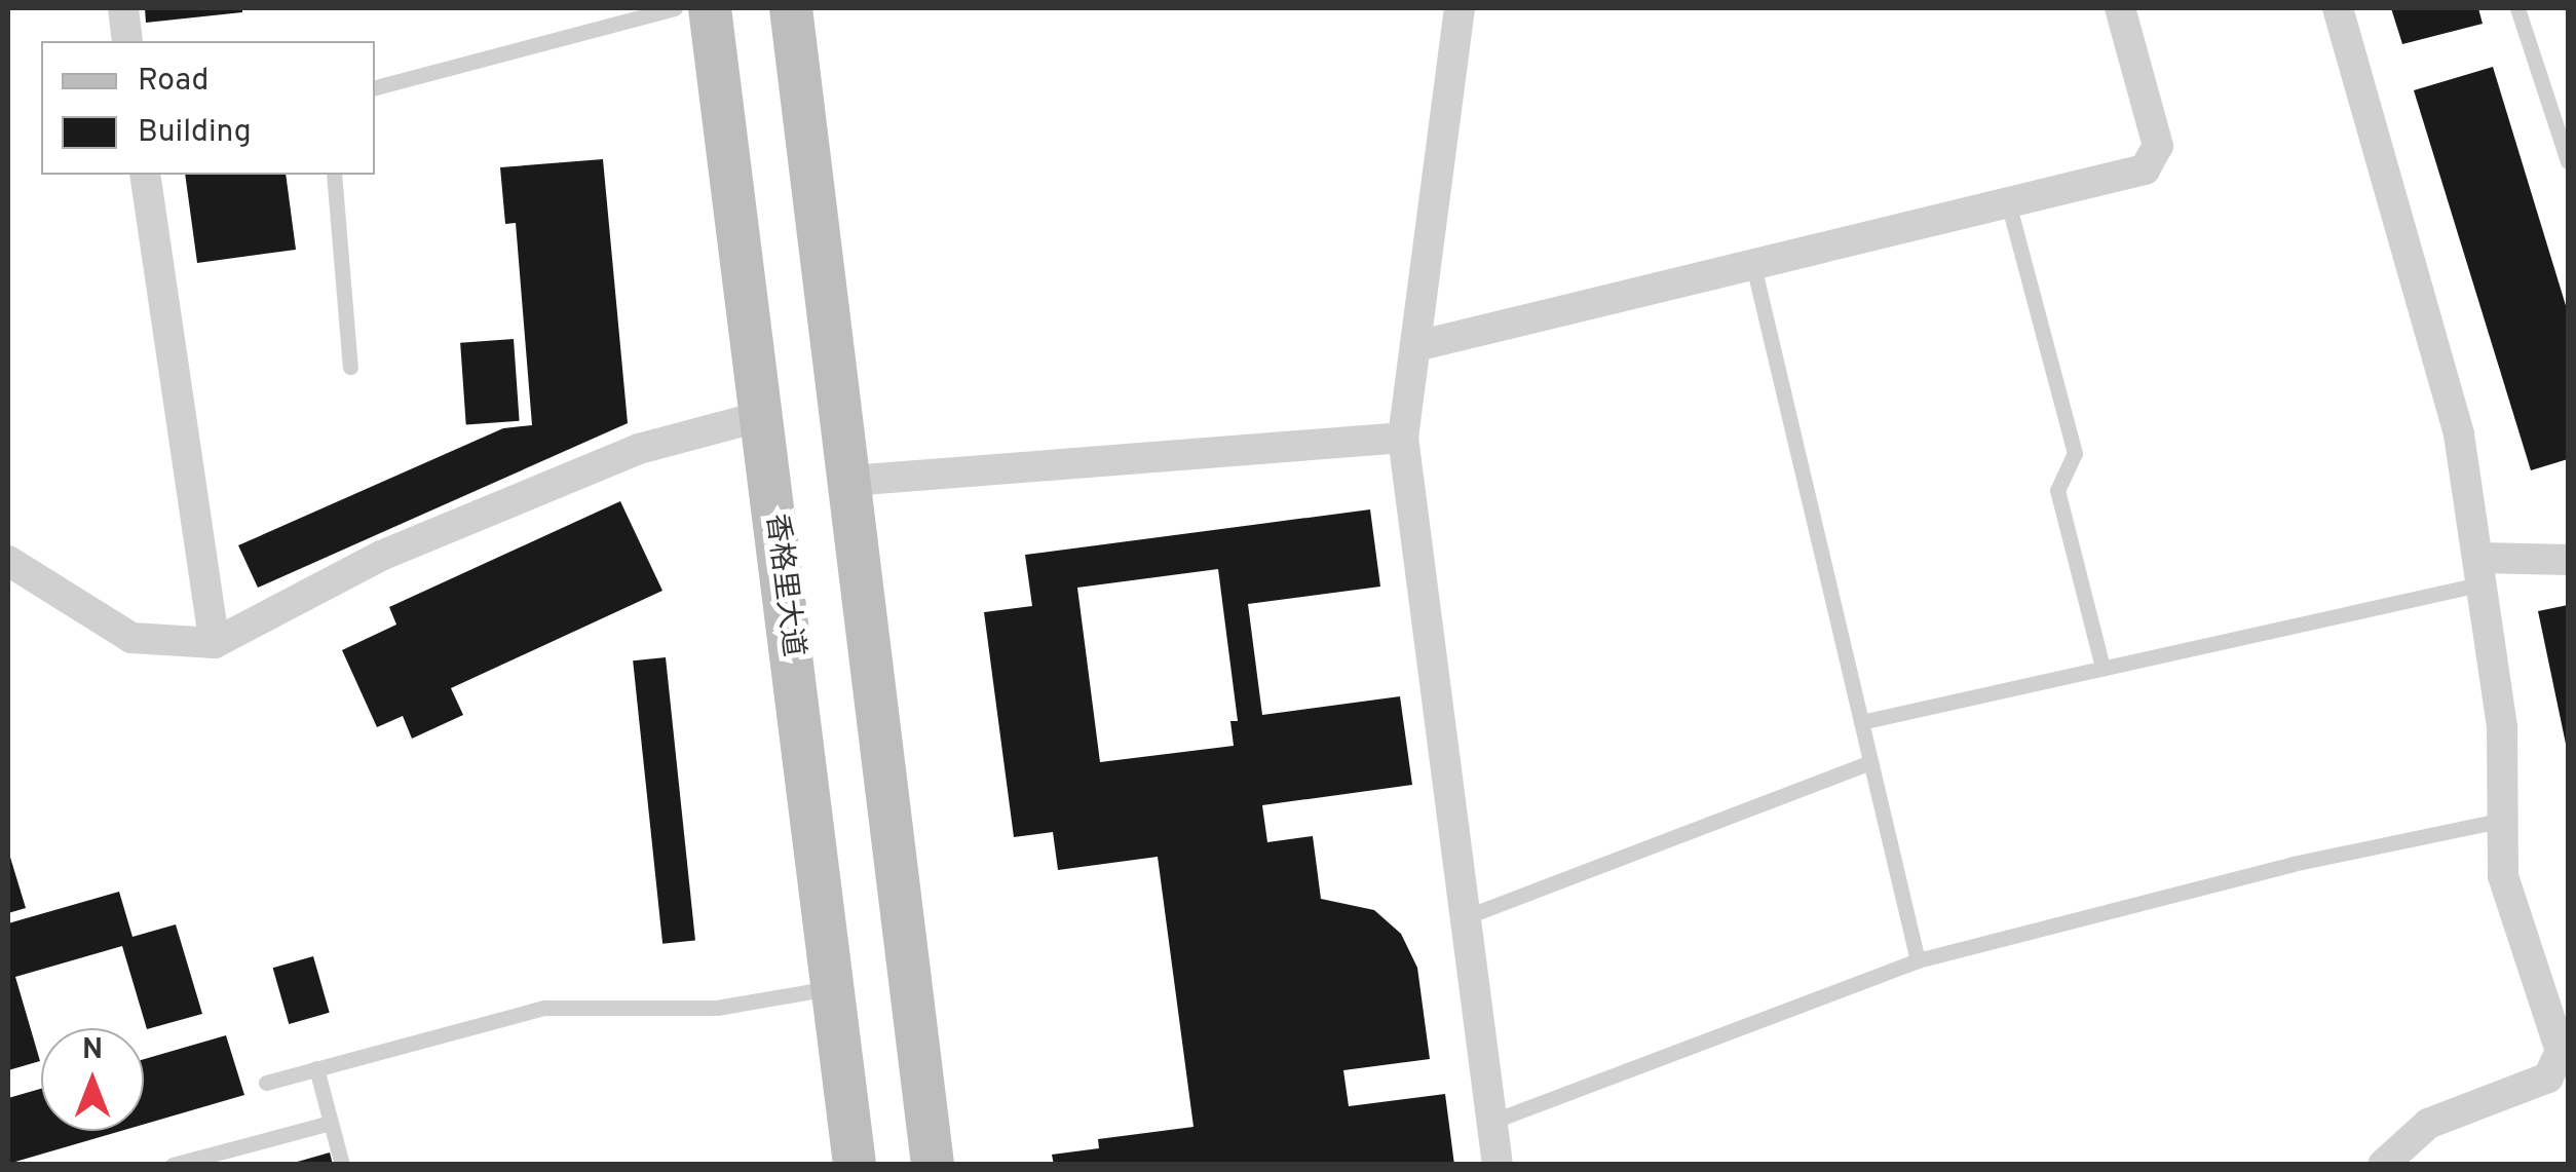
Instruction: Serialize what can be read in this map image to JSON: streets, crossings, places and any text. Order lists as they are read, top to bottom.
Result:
{
  "streets": {
    "main road": ["香格里大道"]
  },
  "legend": ["Road", "Building"],
  "north": "top"
}
